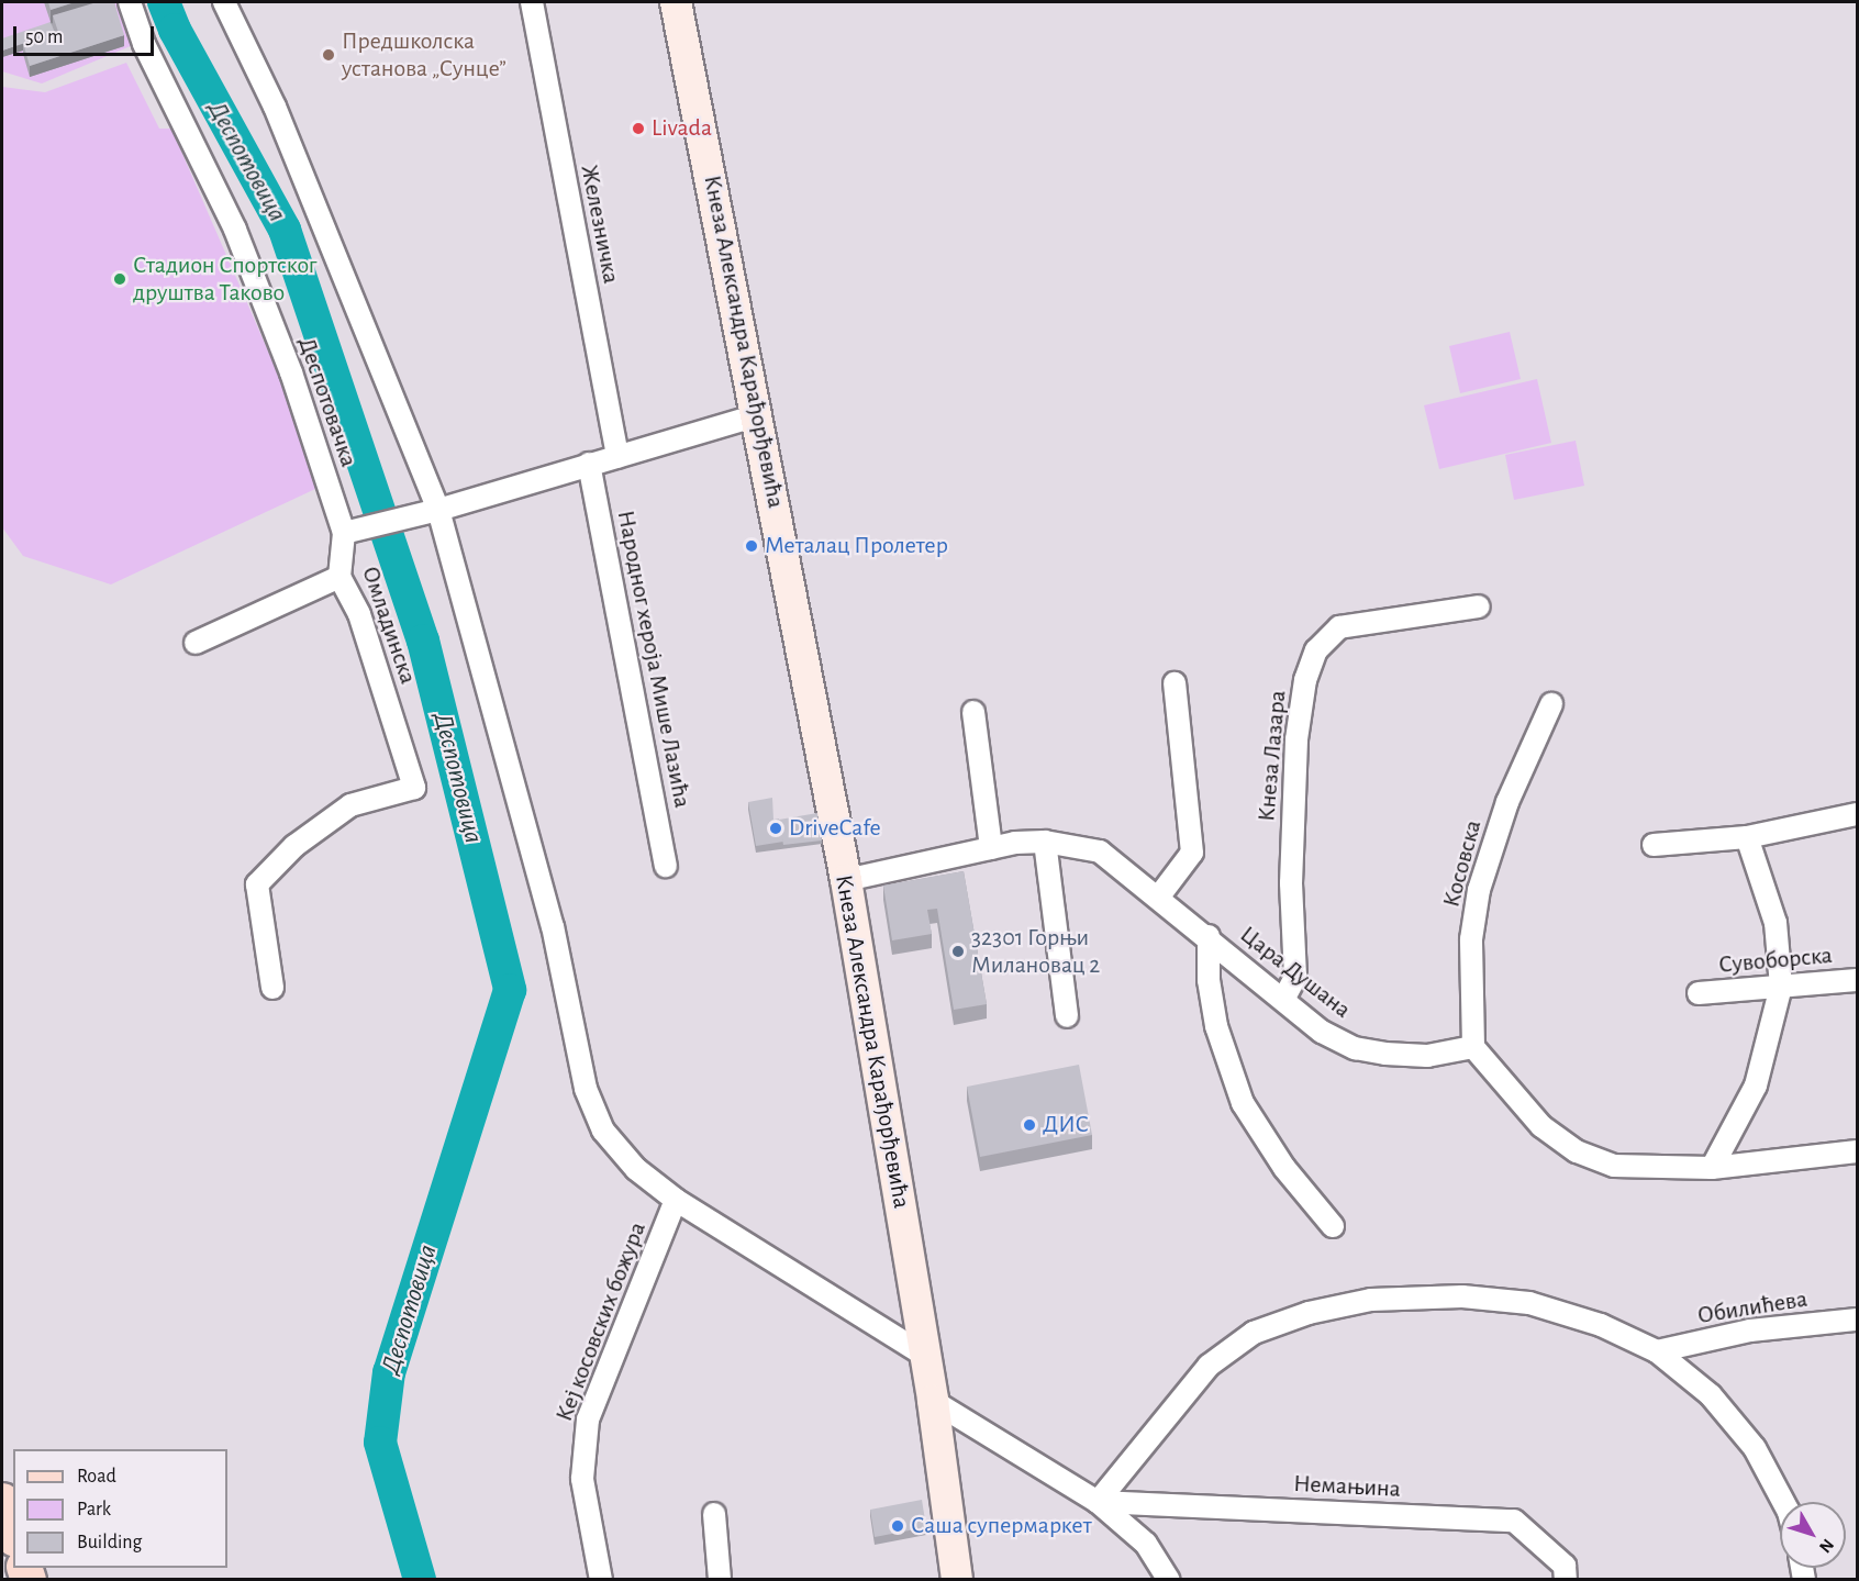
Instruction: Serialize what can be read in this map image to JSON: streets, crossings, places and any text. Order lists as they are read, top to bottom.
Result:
{
  "streets": {
    "street": [
      "Железничка",
      "Кнеза Александра Карађорђевића",
      "Деспотовачка",
      "Омладинска",
      "Народног хероја Мише Лазића",
      "Кнеза Лазара",
      "Косовска",
      "Сувоборска",
      "Цара Душана",
      "Обилићева",
      "Кеј косовских божура",
      "Немањина"
    ]
  },
  "crossings": [
    ["Кнеза Александра Карађорђевића", "Цара Душана"],
    ["Деспотовачка", "Омладинска"],
    ["Кнеза Лазара", "Цара Душана"],
    ["Косовска", "Цара Душана"]
  ],
  "water": ["Деспотовица"],
  "places": [
    "Предшколска установа „Сунце”",
    "Livada",
    "Стадион Спортског друштва Таково",
    "Металац Пролетер",
    "DriveCafe",
    "32301 Горњи Милановац 2",
    "ДИС",
    "Саша супермаркет"
  ],
  "legend": ["Road", "Park", "Building"],
  "scale_bar": "50 m",
  "north": "bottom right"
}
